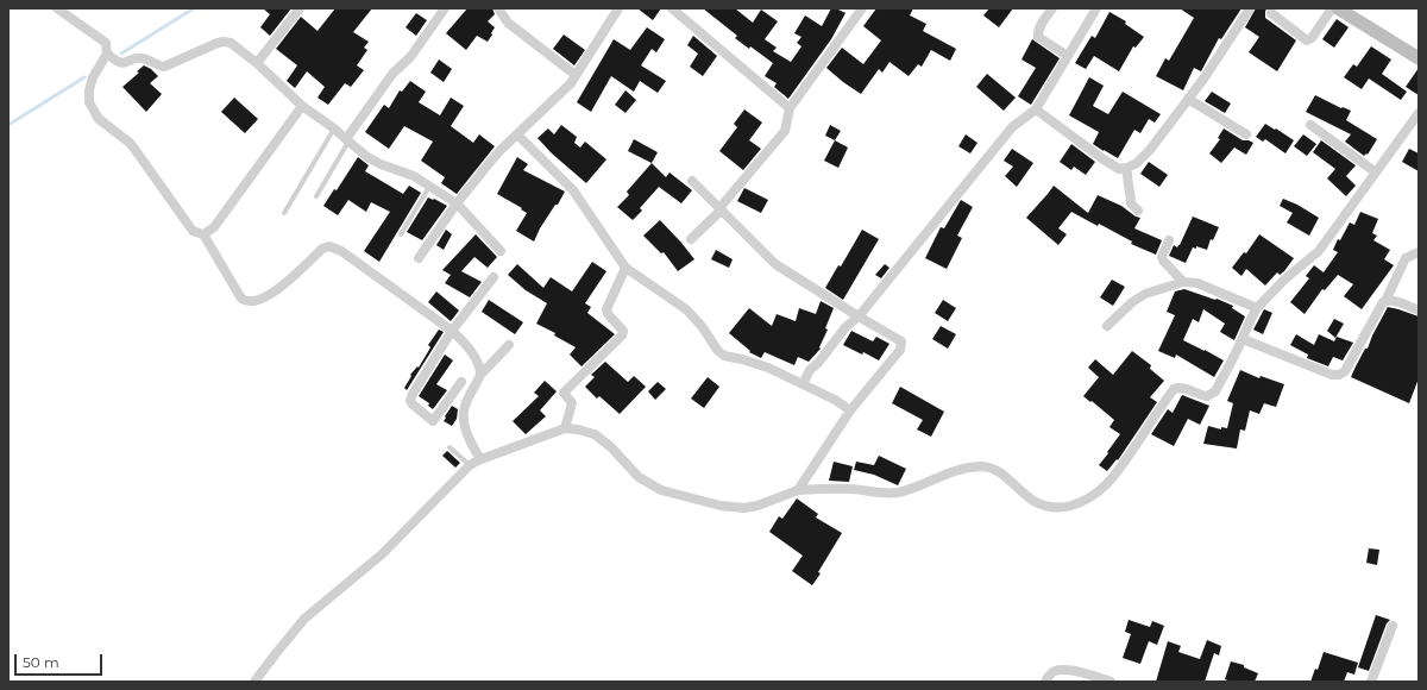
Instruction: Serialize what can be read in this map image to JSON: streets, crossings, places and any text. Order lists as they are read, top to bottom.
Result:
{
  "scale_bar": "50 m"
}
